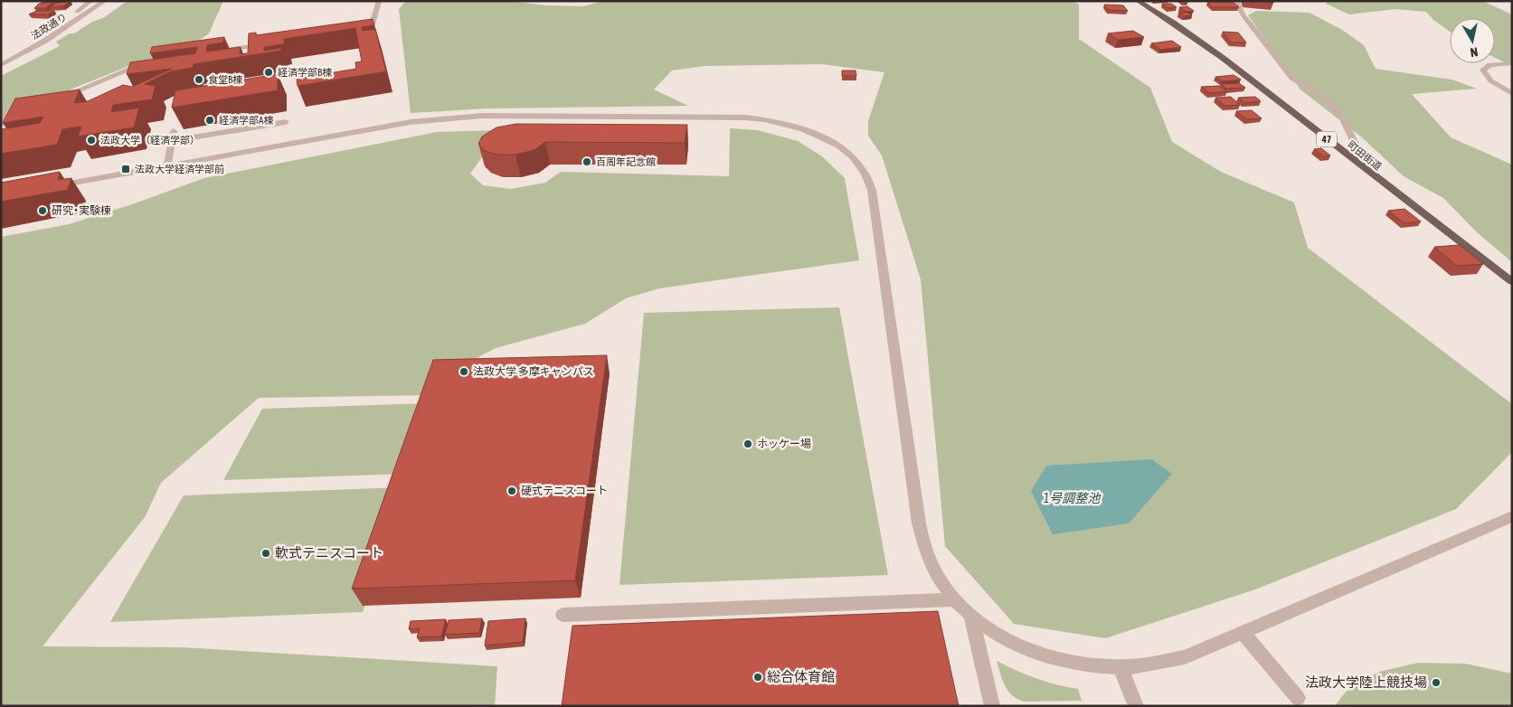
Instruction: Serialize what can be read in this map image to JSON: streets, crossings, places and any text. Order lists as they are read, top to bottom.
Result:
{
  "streets": {
    "main road": ["47", "町田街道"],
    "street": ["法政通り"]
  },
  "water": ["1号調整池"],
  "places": {
    "other": [
      "経済学部B棟",
      "食堂B棟",
      "経済学部A棟",
      "法政大学（経済学部）",
      "百周年記念館",
      "研究･実験棟",
      "法政大学 多摩キャンパス",
      "ホッケー場",
      "硬式テニスコート",
      "軟式テニスコート",
      "総合体育館",
      "法政大学陸上競技場"
    ],
    "transit": ["法政大学経済学部前"]
  },
  "north": "bottom"
}
